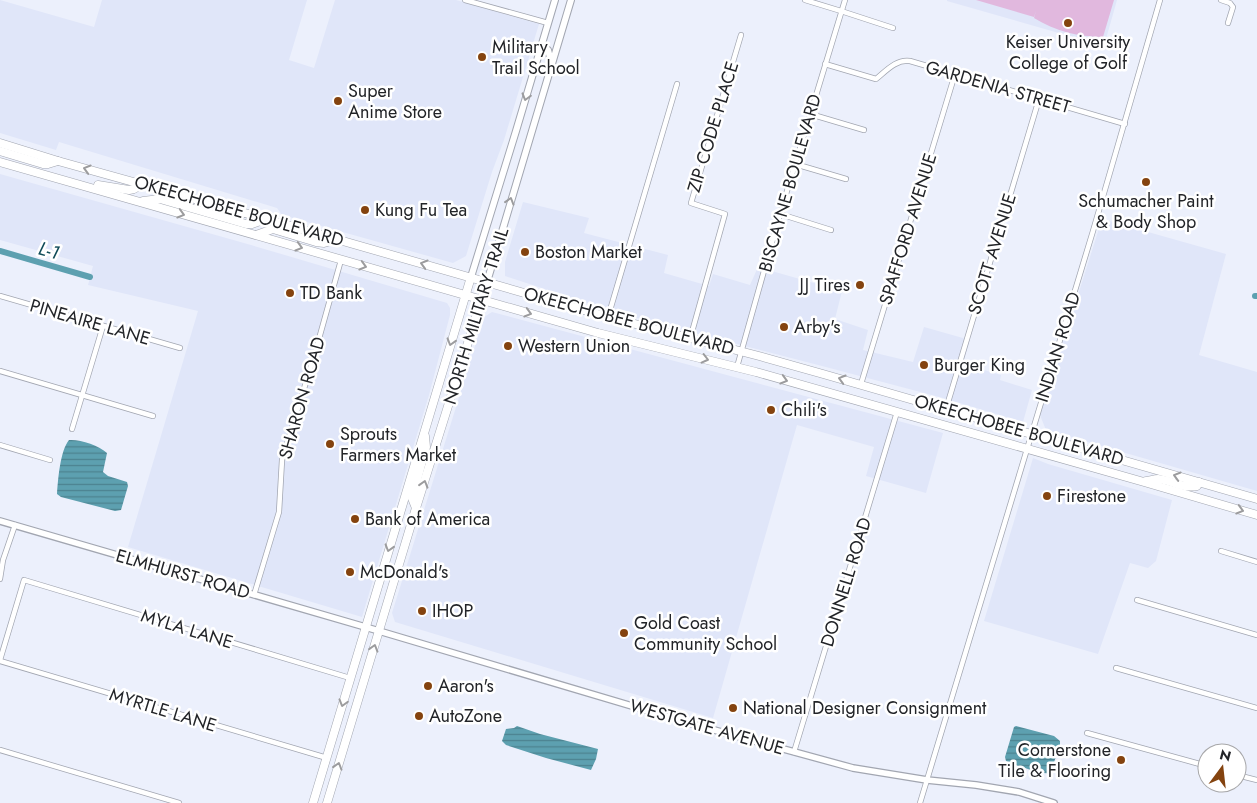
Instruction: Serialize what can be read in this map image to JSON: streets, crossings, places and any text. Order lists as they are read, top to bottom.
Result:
{
  "streets": {
    "main road": ["OKEECHOBEE BOULEVARD", "NORTH MILITARY TRAIL"],
    "street": [
      "GARDENIA STREET",
      "ZIP CODE PLACE",
      "BISCAYNE BOULEVARD",
      "SPAFFORD AVENUE",
      "SCOTT AVENUE",
      "PINEAIRE LANE",
      "INDIAN ROAD",
      "SHARON ROAD",
      "ELMHURST ROAD",
      "DONNELL ROAD",
      "MYLA LANE",
      "MYRTLE LANE",
      "WESTGATE AVENUE"
    ]
  },
  "crossings": [
    ["GARDENIA STREET", "BISCAYNE BOULEVARD"],
    ["GARDENIA STREET", "SPAFFORD AVENUE"],
    ["GARDENIA STREET", "SCOTT AVENUE"],
    ["GARDENIA STREET", "INDIAN ROAD"],
    ["ZIP CODE PLACE", "OKEECHOBEE BOULEVARD"],
    ["BISCAYNE BOULEVARD", "OKEECHOBEE BOULEVARD"],
    ["OKEECHOBEE BOULEVARD", "SPAFFORD AVENUE"],
    ["OKEECHOBEE BOULEVARD", "SCOTT AVENUE"],
    ["OKEECHOBEE BOULEVARD", "NORTH MILITARY TRAIL"],
    ["OKEECHOBEE BOULEVARD", "INDIAN ROAD"],
    ["OKEECHOBEE BOULEVARD", "SHARON ROAD"],
    ["OKEECHOBEE BOULEVARD", "DONNELL ROAD"],
    ["NORTH MILITARY TRAIL", "ELMHURST ROAD"],
    ["NORTH MILITARY TRAIL", "MYLA LANE"],
    ["NORTH MILITARY TRAIL", "MYRTLE LANE"],
    ["NORTH MILITARY TRAIL", "WESTGATE AVENUE"],
    ["INDIAN ROAD", "WESTGATE AVENUE"],
    ["SHARON ROAD", "ELMHURST ROAD"],
    ["ELMHURST ROAD", "WESTGATE AVENUE"],
    ["DONNELL ROAD", "WESTGATE AVENUE"],
    ["MYLA LANE", "MYRTLE LANE"]
  ],
  "water": ["L-1"],
  "places": [
    "Keiser University College of Golf",
    "Military Trail School",
    "Super Anime Store",
    "Schumacher Paint & Body Shop",
    "Kung Fu Tea",
    "Boston Market",
    "JJ Tires",
    "TD Bank",
    "Arby's",
    "Western Union",
    "Burger King",
    "Chili's",
    "Sprouts Farmers Market",
    "Firestone",
    "Bank of America",
    "McDonald's",
    "IHOP",
    "Gold Coast Community School",
    "Aaron's",
    "National Designer Consignment",
    "AutoZone",
    "Cornerstone Tile & Flooring"
  ],
  "north": "top"
}
